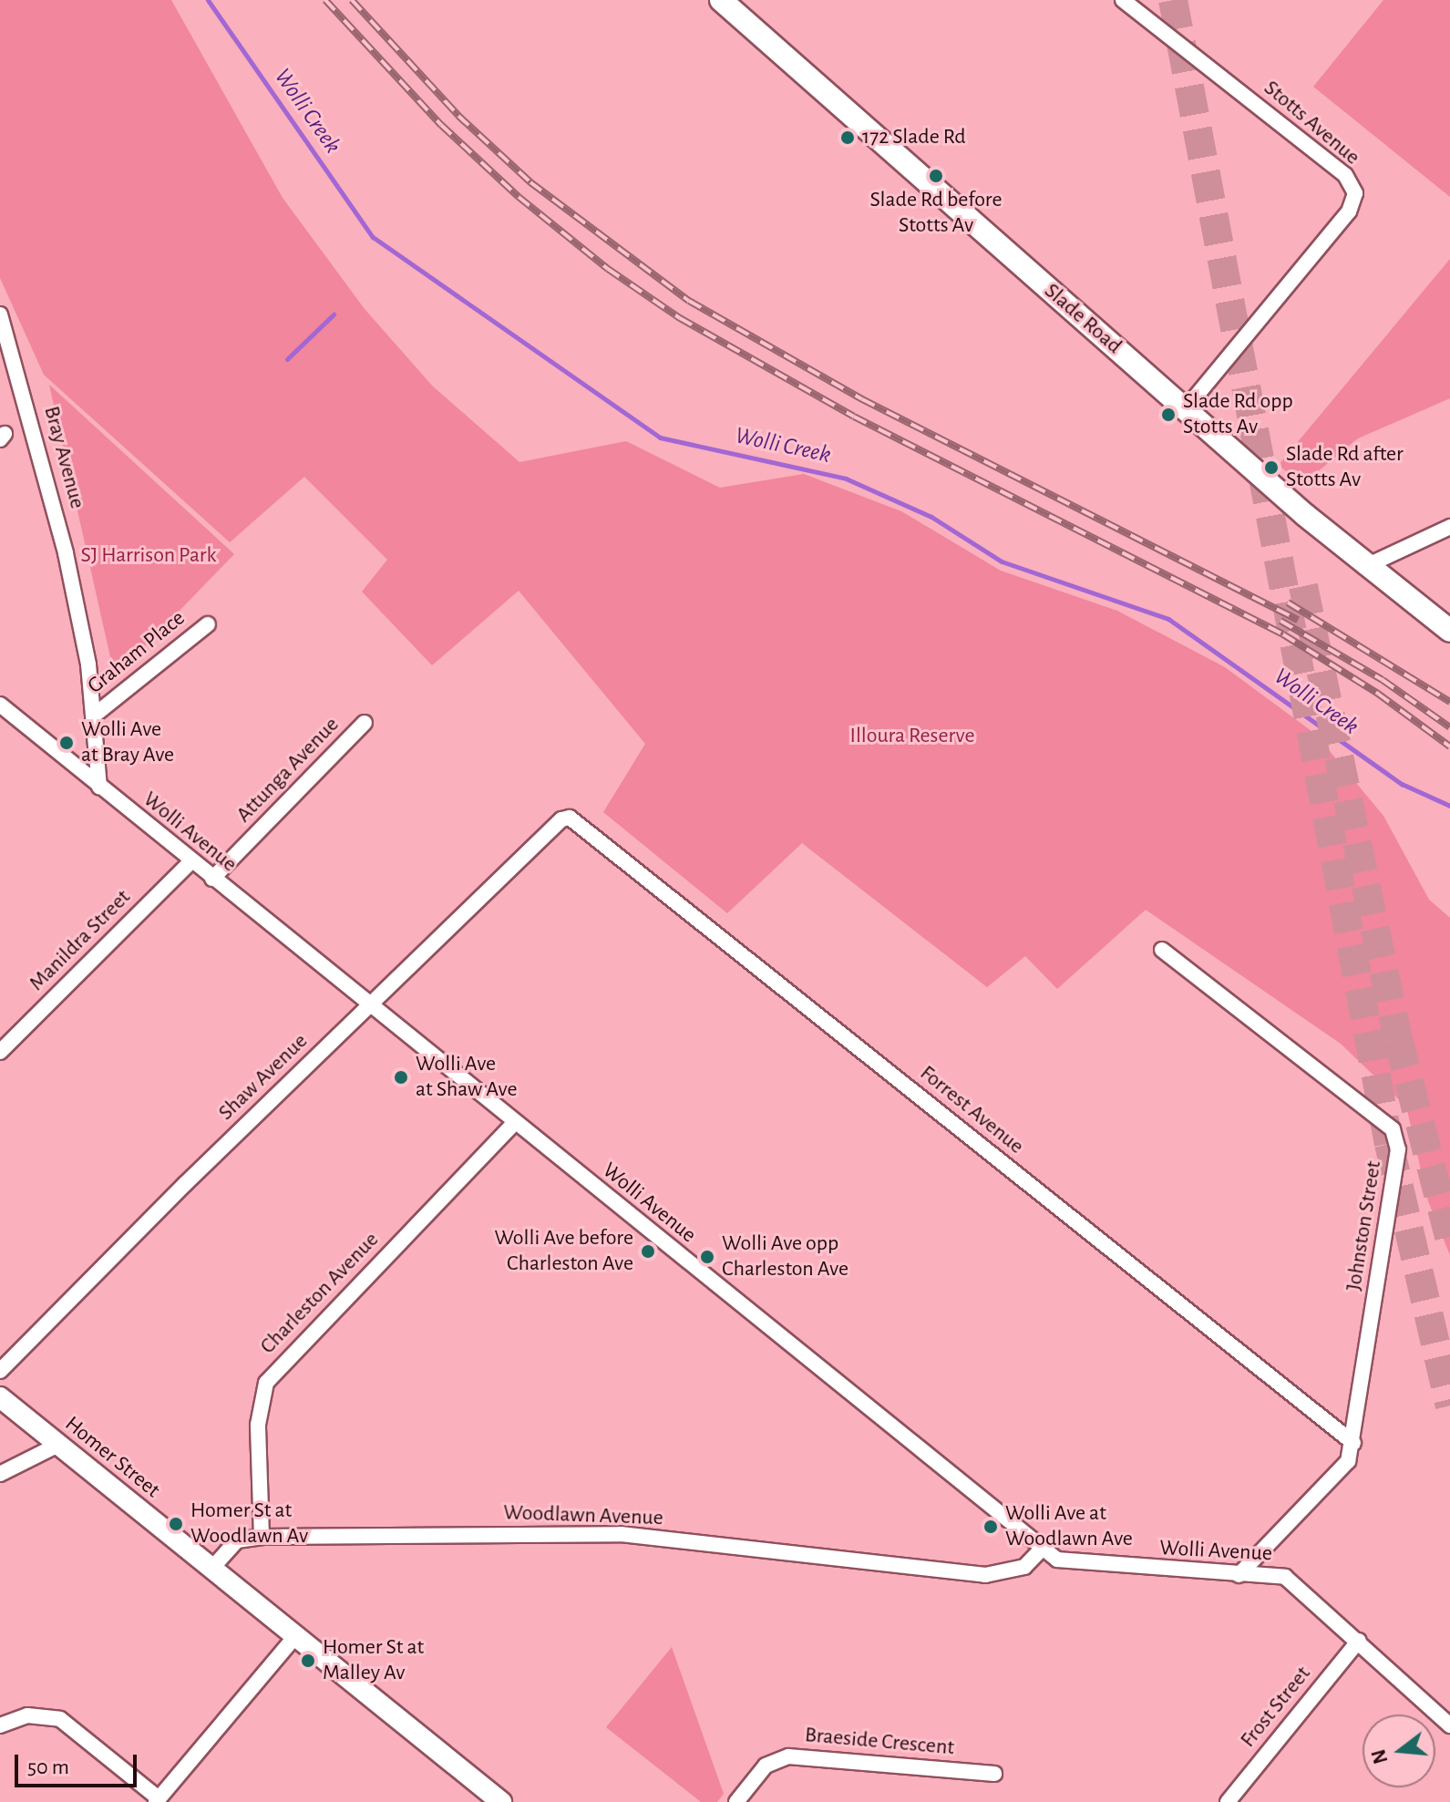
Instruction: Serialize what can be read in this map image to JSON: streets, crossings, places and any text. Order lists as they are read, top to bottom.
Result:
{
  "streets": {
    "main road": ["Slade Road"],
    "street": [
      "Stotts Avenue",
      "Bray Avenue",
      "Graham Place",
      "Attunga Avenue",
      "Wolli Avenue",
      "Manildra Street",
      "Shaw Avenue",
      "Forrest Avenue",
      "Johnston Street",
      "Charleston Avenue",
      "Homer Street",
      "Woodlawn Avenue",
      "Frost Street",
      "Braeside Crescent"
    ]
  },
  "crossings": [
    ["Stotts Avenue", "Slade Road"],
    ["Bray Avenue", "Graham Place"],
    ["Bray Avenue", "Wolli Avenue"],
    ["Attunga Avenue", "Wolli Avenue"],
    ["Wolli Avenue", "Manildra Street"],
    ["Wolli Avenue", "Shaw Avenue"],
    ["Wolli Avenue", "Johnston Street"],
    ["Wolli Avenue", "Charleston Avenue"],
    ["Wolli Avenue", "Woodlawn Avenue"],
    ["Wolli Avenue", "Frost Street"],
    ["Shaw Avenue", "Forrest Avenue"],
    ["Forrest Avenue", "Johnston Street"],
    ["Charleston Avenue", "Woodlawn Avenue"],
    ["Homer Street", "Woodlawn Avenue"]
  ],
  "water": ["Wolli Creek"],
  "parks": ["SJ Harrison Park", "Illoura Reserve"],
  "places": [
    "172 Slade Rd",
    "Slade Rd before Stotts Av",
    "Slade Rd opp Stotts Av",
    "Slade Rd after Stotts Av",
    "Wolli Ave at Bray Ave",
    "Wolli Ave at Shaw Ave",
    "Wolli Ave before Charleston Ave",
    "Wolli Ave opp Charleston Ave",
    "Homer St at Woodlawn Av",
    "Wolli Ave at Woodlawn Ave",
    "Homer St at Malley Av"
  ],
  "scale_bar": "50 m",
  "north": "left"
}
